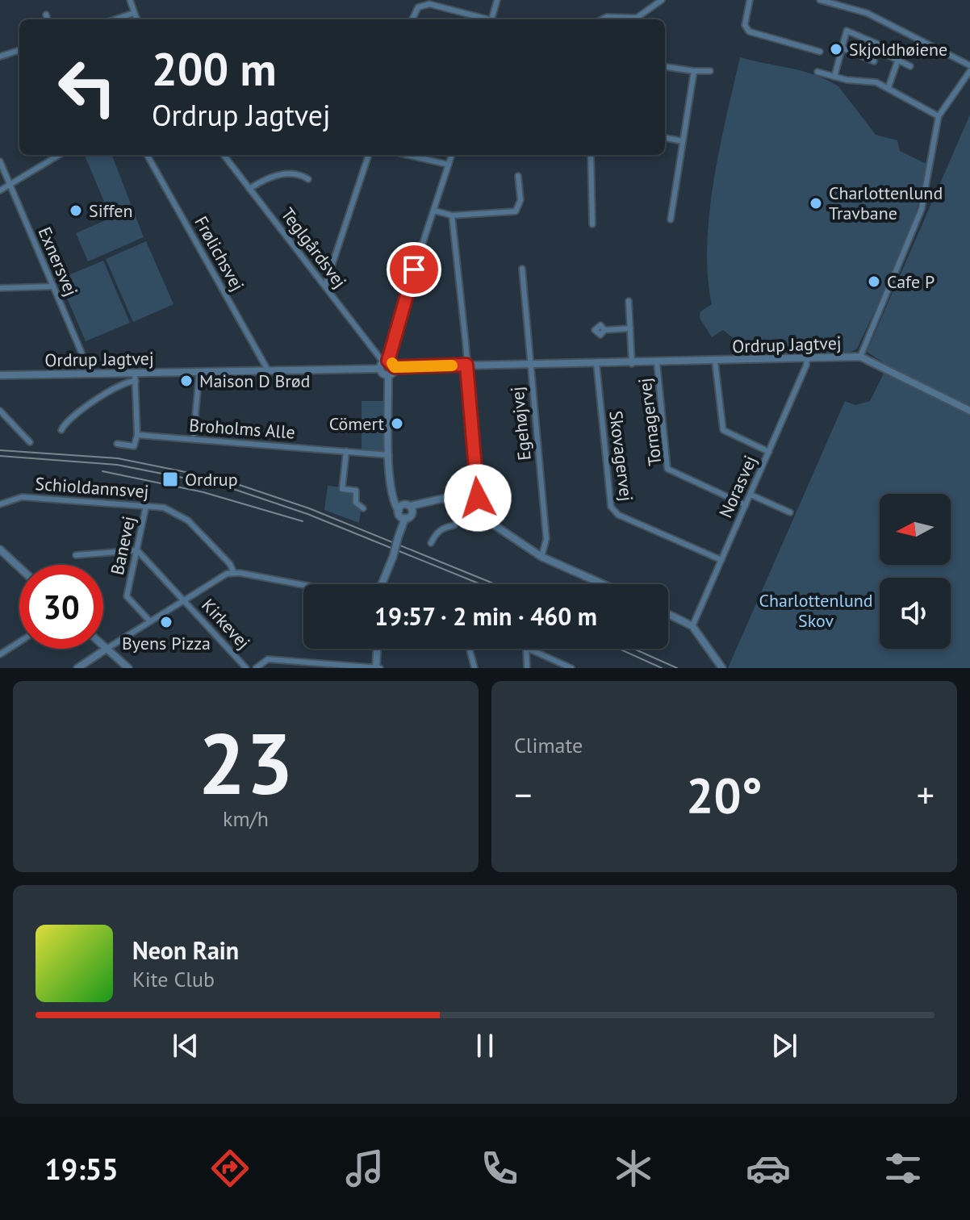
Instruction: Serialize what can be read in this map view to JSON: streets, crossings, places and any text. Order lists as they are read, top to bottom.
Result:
{
  "streets": {
    "street": [
      "Teglgårdsvej",
      "Frølichsvej",
      "Exnersvej",
      "Ordrup Jagtvej",
      "Tornagervej",
      "Egehøjvej",
      "Broholms Alle",
      "Skovagervej",
      "Norasvej",
      "Schioldannsvej",
      "Banevej",
      "Kirkevej"
    ]
  },
  "crossings": [
    ["Teglgårdsvej", "Ordrup Jagtvej"],
    ["Frølichsvej", "Ordrup Jagtvej"],
    ["Exnersvej", "Ordrup Jagtvej"],
    ["Ordrup Jagtvej", "Tornagervej"],
    ["Ordrup Jagtvej", "Egehøjvej"],
    ["Ordrup Jagtvej", "Skovagervej"],
    ["Ordrup Jagtvej", "Norasvej"],
    ["Tornagervej", "Norasvej"],
    ["Skovagervej", "Norasvej"],
    ["Schioldannsvej", "Banevej"],
    ["Banevej", "Kirkevej"]
  ],
  "parks": ["Charlottenlund Skov"],
  "places": {
    "other": [
      "Skjoldhøiene",
      "Charlottenlund Travbane",
      "Siffen",
      "Cafe P",
      "Maison D Brød",
      "Cömert",
      "Byens Pizza"
    ],
    "transit": ["Ordrup"]
  },
  "north": "left",
  "page": {
    "turn": ["200 m", "Ordrup Jagtvej"],
    "limit": "30",
    "trip": "19:57 · 2 min · 460 m",
    "tile": [
      ["23", "km/h"],
      "Climate"
    ],
    "heat": ["−", "20°", "+"],
    "song": ["Neon Rain", "Kite Club"],
    "tabs": "19:55"
  }
}
